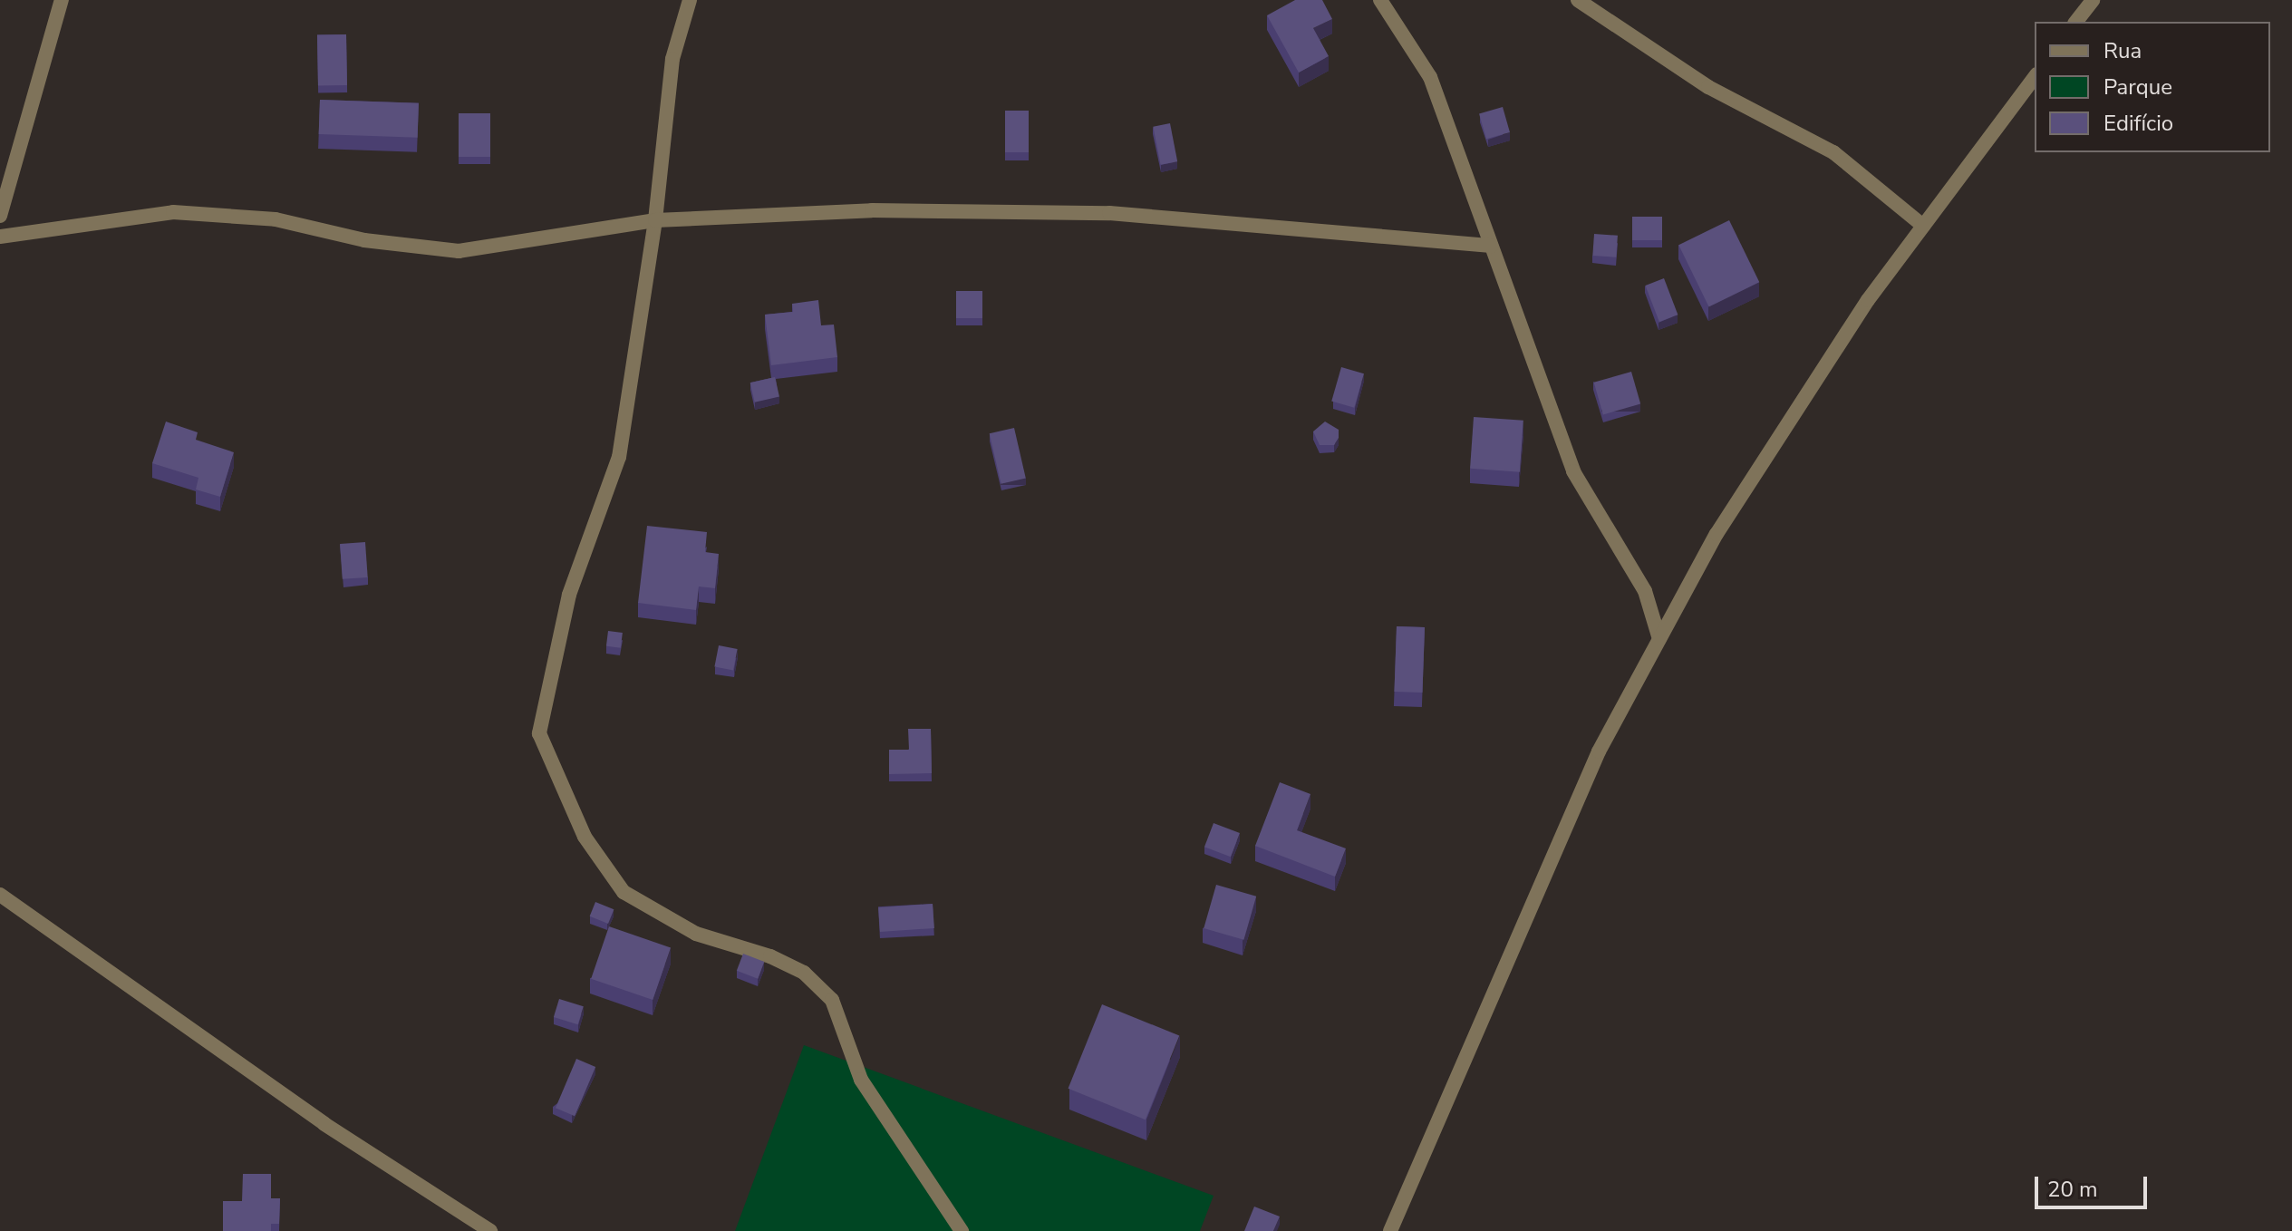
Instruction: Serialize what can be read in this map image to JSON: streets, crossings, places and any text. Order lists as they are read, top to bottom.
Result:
{
  "legend": ["Rua", "Parque", "Edifício"],
  "scale_bar": "20 m"
}
